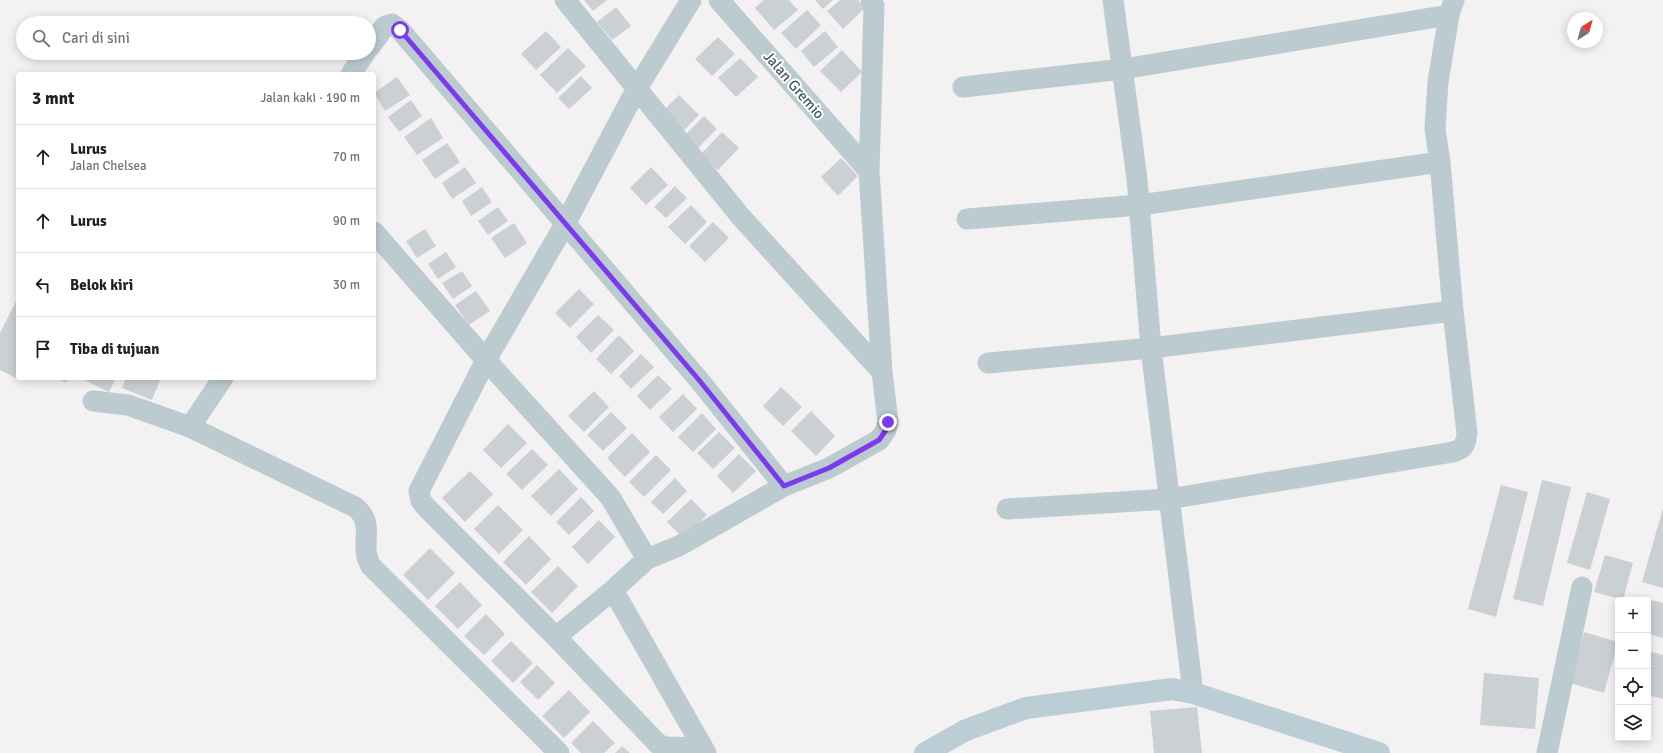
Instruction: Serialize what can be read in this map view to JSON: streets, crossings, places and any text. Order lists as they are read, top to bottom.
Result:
{
  "streets": {
    "street": ["Jalan Gremio"]
  },
  "north": "top right",
  "page": {
    "search": "Cari di sini",
    "heading": ["3 mnt", "Jalan kaki · 190 m"],
    "list": [
      ["Lurus", "Jalan Chelsea", "70 m"],
      ["Lurus", "90 m"],
      ["Belok kiri", "30 m"],
      "Tiba di tujuan"
    ],
    "map_buttons": ["+", "−"]
  }
}
